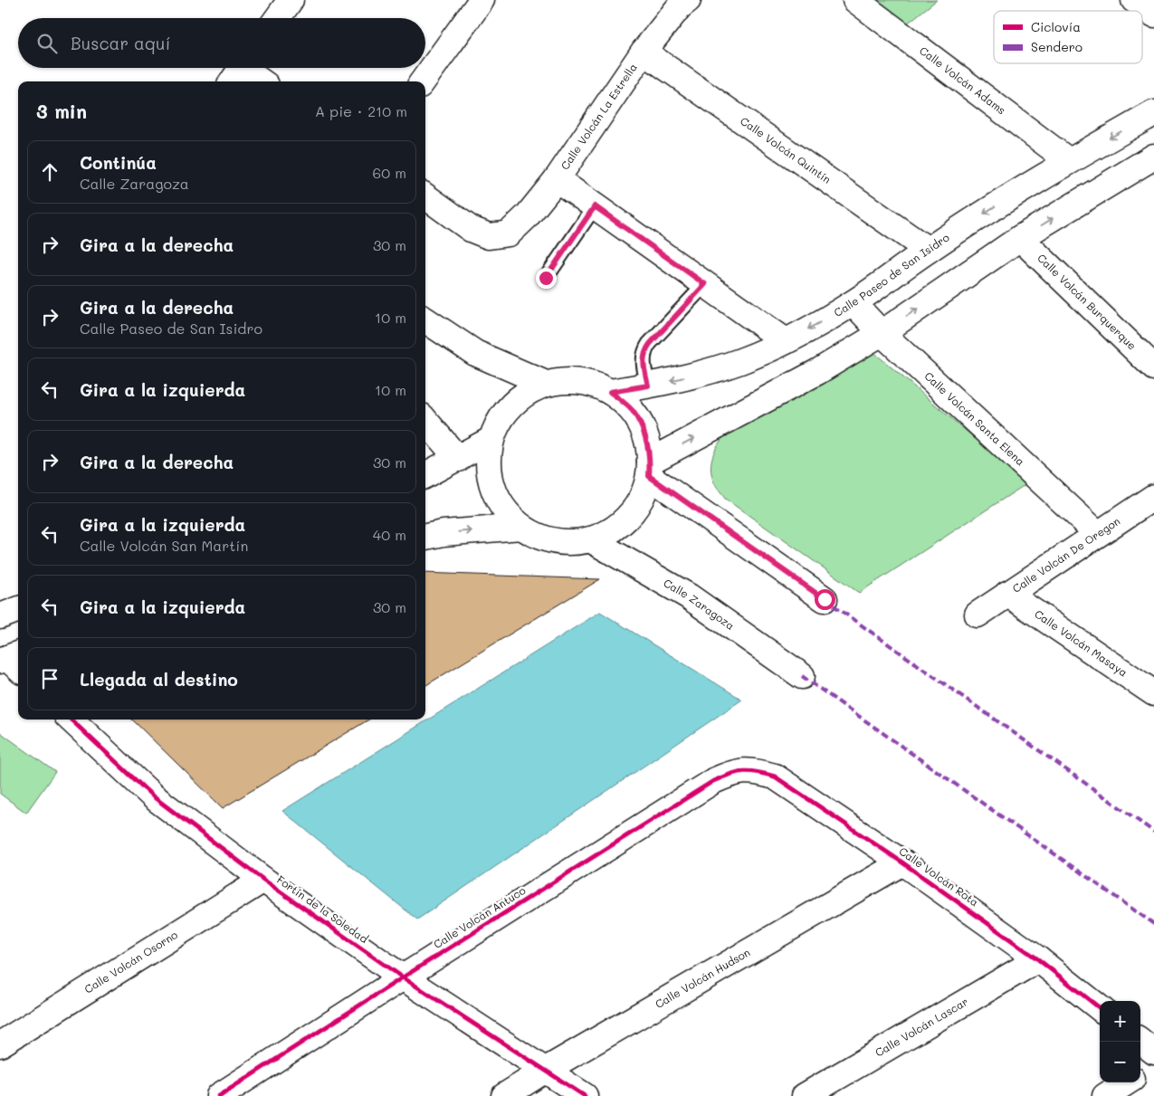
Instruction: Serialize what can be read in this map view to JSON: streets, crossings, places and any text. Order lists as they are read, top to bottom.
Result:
{
  "streets": {
    "street": [
      "Calle Volcán Adams",
      "Calle Volcán La Estrella",
      "Calle Volcán Quintín",
      "Calle Paseo de San Isidro",
      "Calle Volcán Burquerque",
      "Calle Volcán Santa Elena",
      "Calle Volcán De Oregon",
      "Calle Zaragoza",
      "Calle Volcán Masaya",
      "Calle Volcán Rota",
      "Fortín de la Soledad",
      "Calle Volcán Antuco",
      "Calle Volcán Osorno",
      "Calle Volcán Hudson",
      "Calle Volcán Lascar"
    ]
  },
  "crossings": [
    ["Calle Volcán Adams", "Calle Paseo de San Isidro"],
    ["Calle Volcán La Estrella", "Calle Volcán Quintín"],
    ["Calle Volcán Quintín", "Calle Paseo de San Isidro"],
    ["Calle Paseo de San Isidro", "Calle Volcán Santa Elena"],
    ["Calle Paseo de San Isidro", "Calle Zaragoza"],
    ["Calle Volcán Santa Elena", "Calle Volcán De Oregon"],
    ["Calle Volcán De Oregon", "Calle Volcán Masaya"],
    ["Calle Volcán Rota", "Calle Volcán Antuco"],
    ["Calle Volcán Rota", "Calle Volcán Hudson"],
    ["Calle Volcán Rota", "Calle Volcán Lascar"],
    ["Fortín de la Soledad", "Calle Volcán Antuco"],
    ["Fortín de la Soledad", "Calle Volcán Osorno"],
    ["Fortín de la Soledad", "Calle Volcán Hudson"]
  ],
  "legend": ["Ciclovía", "Sendero"],
  "page": {
    "search": "Buscar aquí",
    "heading": ["3 min", "A pie · 210 m"],
    "list": [
      ["Continúa", "Calle Zaragoza", "60 m"],
      ["Gira a la derecha", "30 m"],
      ["Gira a la derecha", "Calle Paseo de San Isidro", "10 m"],
      ["Gira a la izquierda", "10 m"],
      ["Gira a la derecha", "30 m"],
      ["Gira a la izquierda", "Calle Volcán San Martín", "40 m"],
      ["Gira a la izquierda", "30 m"],
      "Llegada al destino"
    ],
    "map_buttons": ["+", "−"]
  }
}
